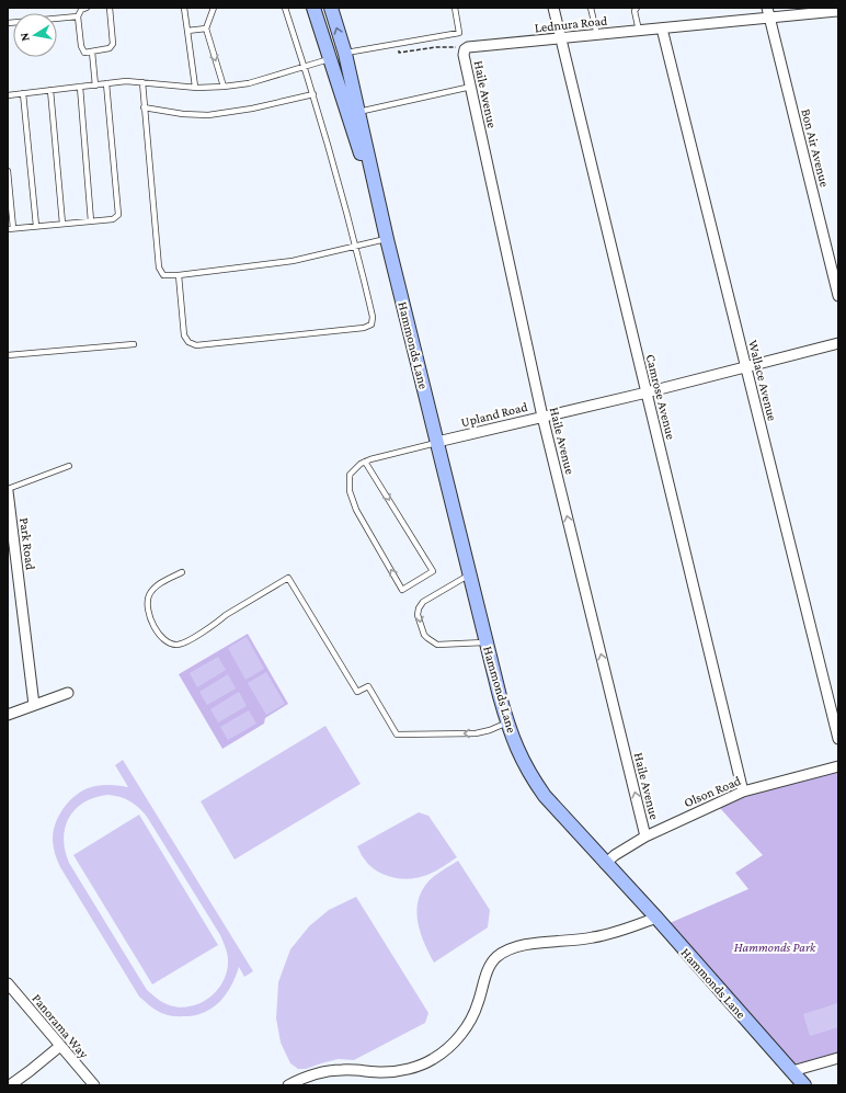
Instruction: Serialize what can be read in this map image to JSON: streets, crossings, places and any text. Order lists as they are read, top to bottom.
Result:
{
  "streets": {
    "street": [
      "Lednura Road",
      "Haile Avenue",
      "Bon Air Avenue",
      "Hammonds Lane",
      "Wallace Avenue",
      "Camrose Avenue",
      "Upland Road",
      "Park Road",
      "Olson Road",
      "Panorama Way"
    ]
  },
  "crossings": [
    ["Lednura Road", "Haile Avenue"],
    ["Lednura Road", "Bon Air Avenue"],
    ["Lednura Road", "Wallace Avenue"],
    ["Lednura Road", "Camrose Avenue"],
    ["Haile Avenue", "Upland Road"],
    ["Haile Avenue", "Olson Road"],
    ["Hammonds Lane", "Upland Road"],
    ["Hammonds Lane", "Olson Road"],
    ["Wallace Avenue", "Upland Road"],
    ["Camrose Avenue", "Upland Road"],
    ["Camrose Avenue", "Olson Road"]
  ],
  "one_way": ["Haile Avenue"],
  "parks": ["Hammonds Park"],
  "north": "left"
}
